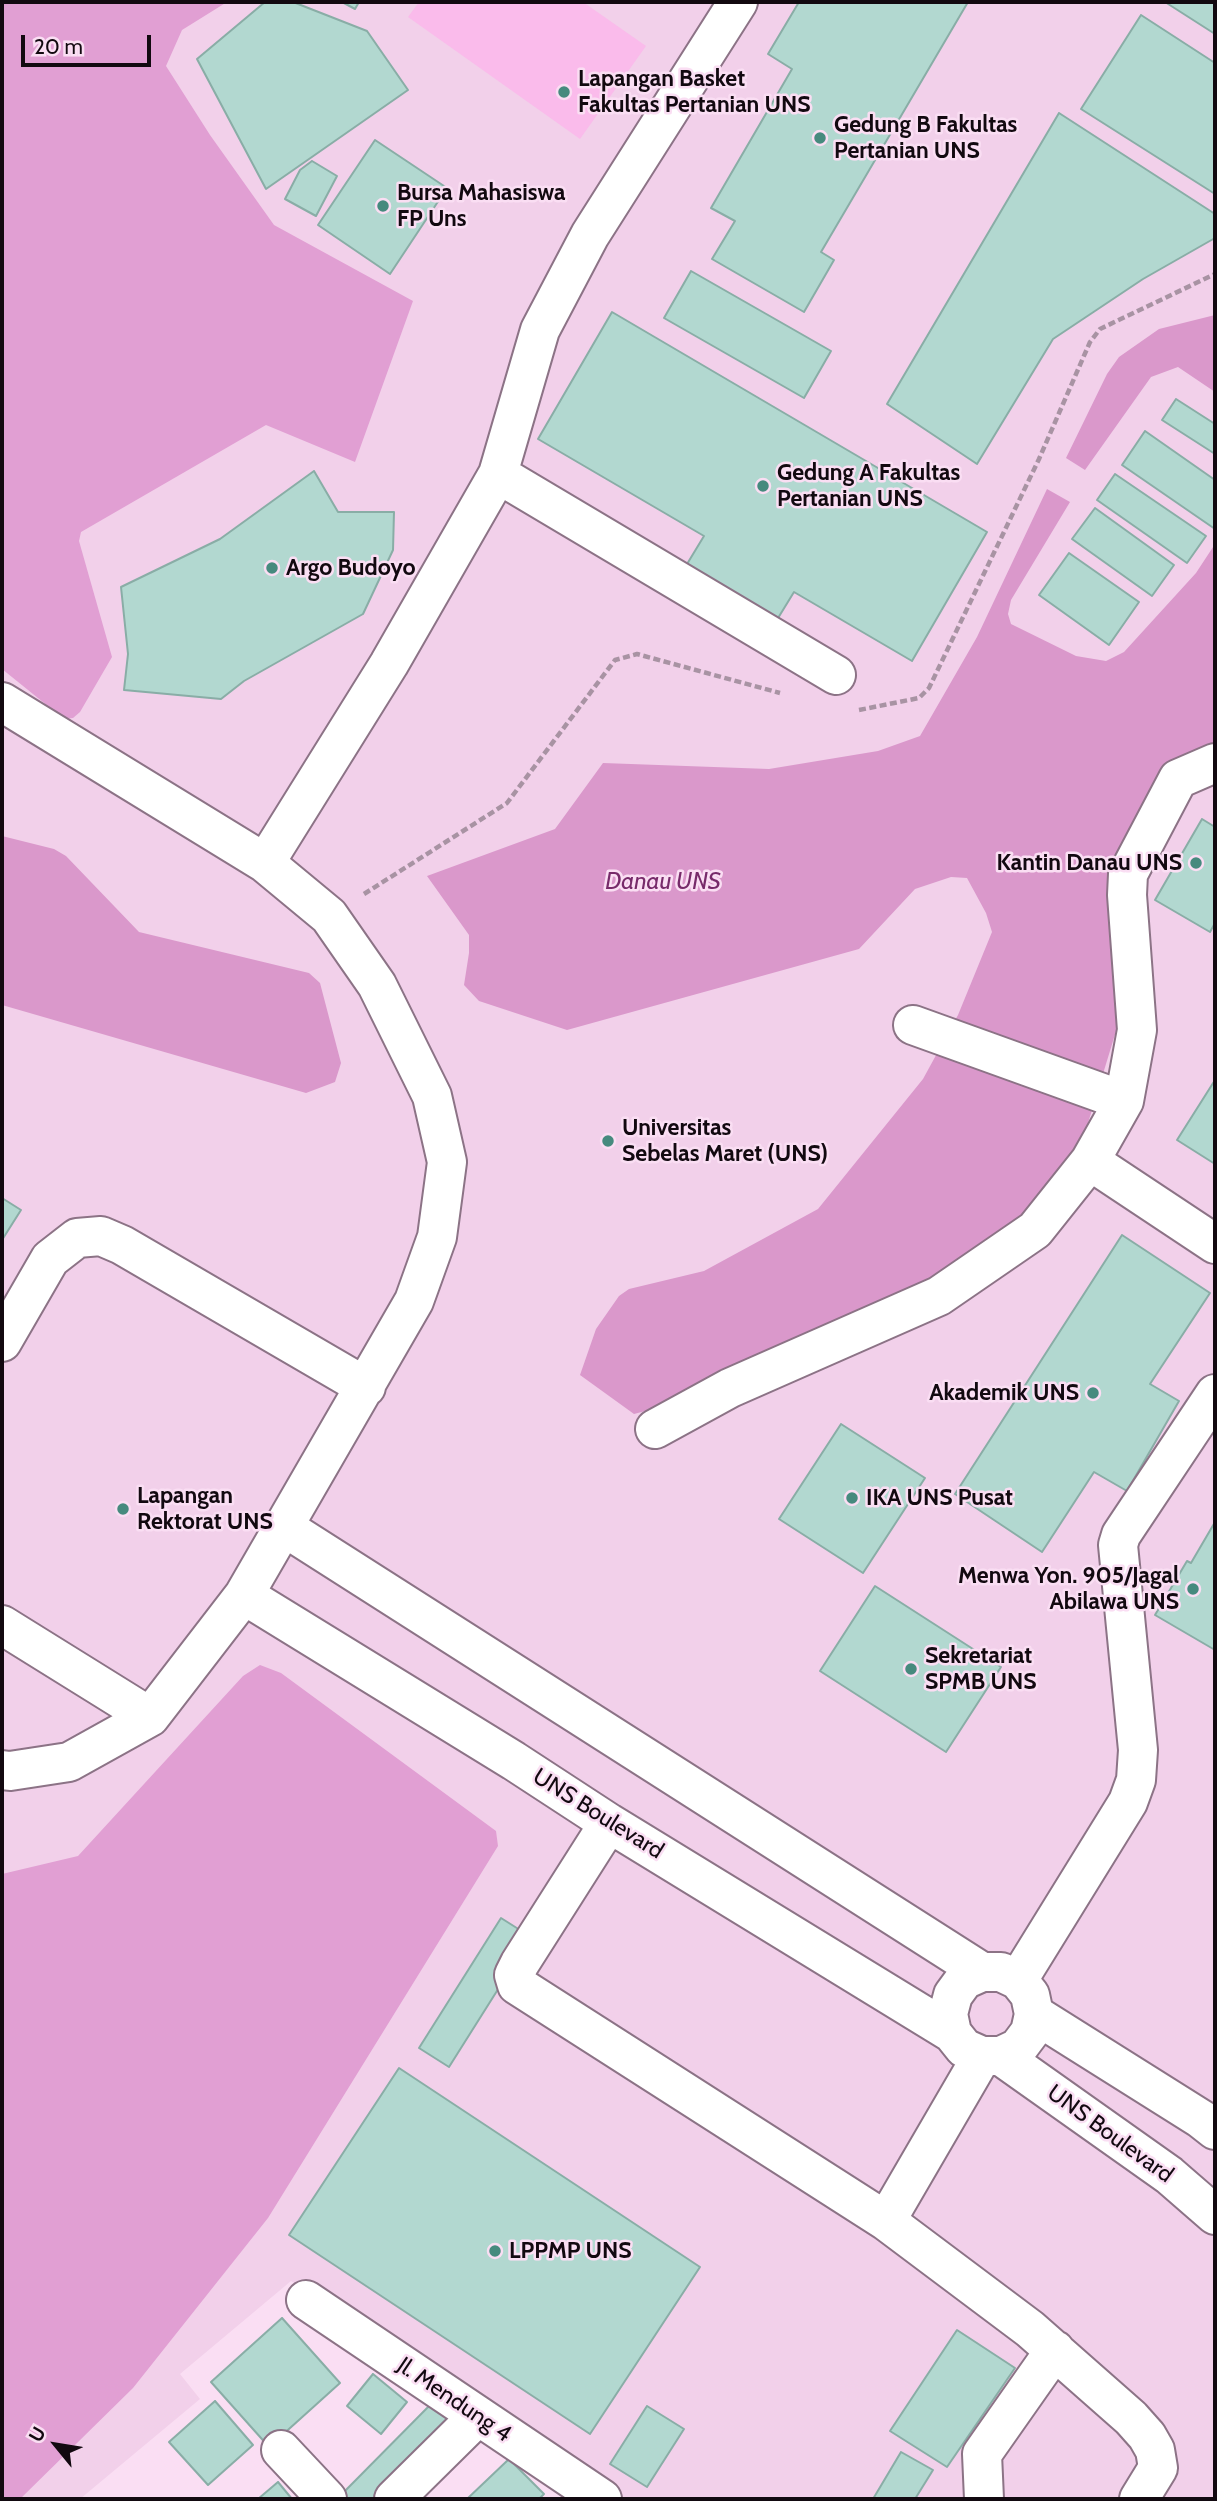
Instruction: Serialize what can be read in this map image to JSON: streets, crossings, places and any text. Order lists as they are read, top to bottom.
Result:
{
  "streets": {
    "street": ["UNS Boulevard", "Jl. Mendung 4"]
  },
  "water": ["Danau UNS"],
  "places": [
    "Lapangan Basket Fakultas Pertanian UNS",
    "Gedung B Fakultas Pertanian UNS",
    "Bursa Mahasiswa FP Uns",
    "Gedung A Fakultas Pertanian UNS",
    "Argo Budoyo",
    "Kantin Danau UNS",
    "Universitas Sebelas Maret (UNS)",
    "Akademik UNS",
    "IKA UNS Pusat",
    "Lapangan Rektorat UNS",
    "Menwa Yon. 905/Jagal Abilawa UNS",
    "Sekretariat SPMB UNS",
    "LPPMP UNS"
  ],
  "scale_bar": "20 m",
  "north": "top left"
}
